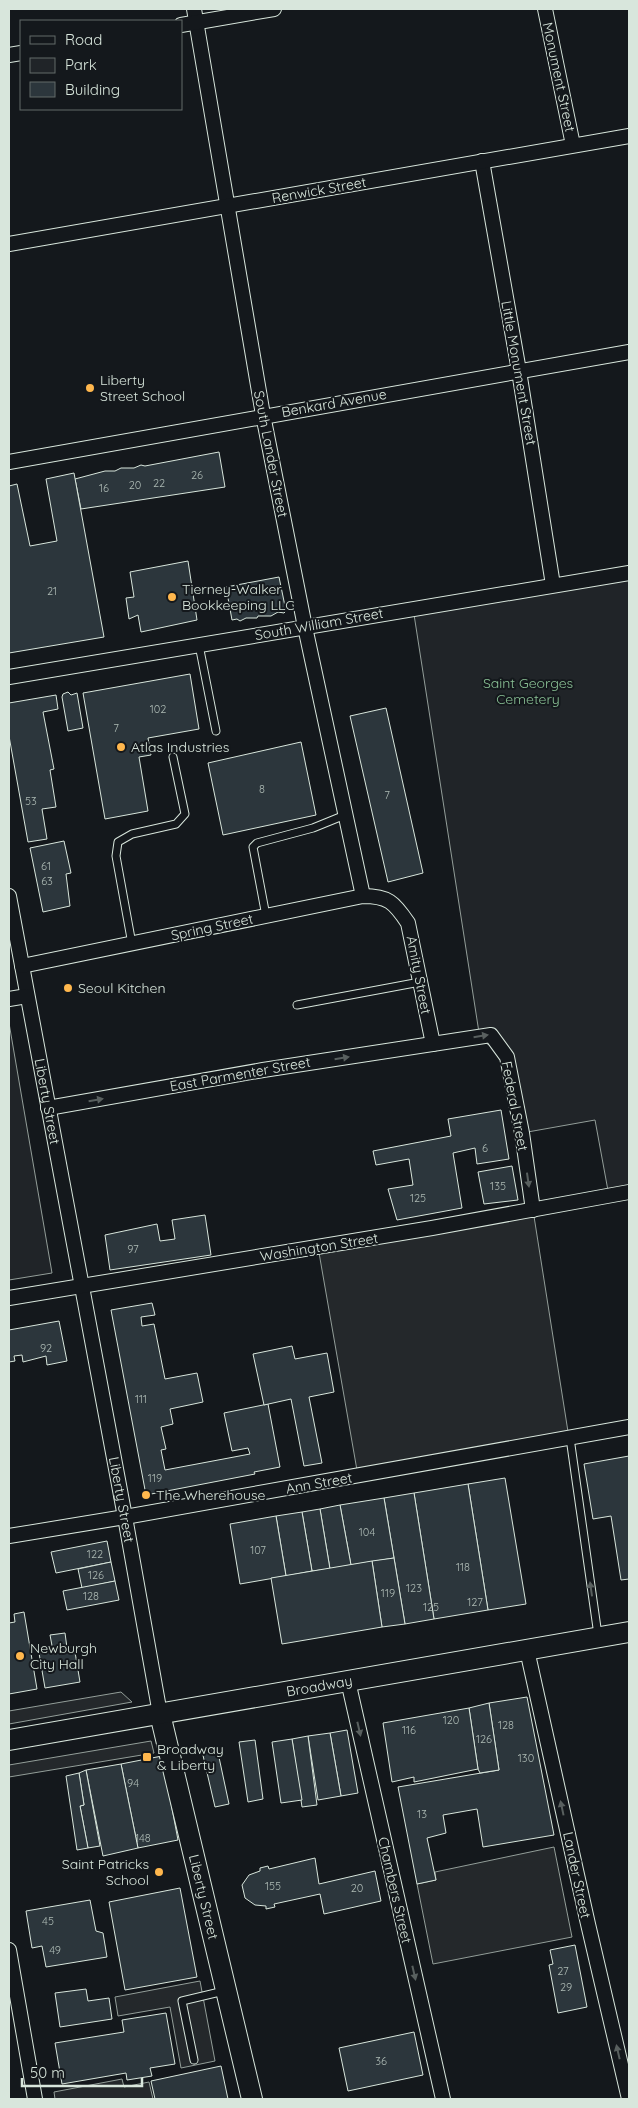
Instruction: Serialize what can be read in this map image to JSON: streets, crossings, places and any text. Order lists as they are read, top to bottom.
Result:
{
  "streets": {
    "street": [
      "Monument Street",
      "Renwick Street",
      "Little Monument Street",
      "Benkard Avenue",
      "South Lander Street",
      "South William Street",
      "Spring Street",
      "Amity Street",
      "East Parmenter Street",
      "Liberty Street",
      "Federal Street",
      "Washington Street",
      "Ann Street",
      "Broadway",
      "Lander Street",
      "Chambers Street"
    ]
  },
  "crossings": [
    ["Monument Street", "Renwick Street"],
    ["Renwick Street", "Little Monument Street"],
    ["Renwick Street", "South Lander Street"],
    ["Little Monument Street", "Benkard Avenue"],
    ["Little Monument Street", "South William Street"],
    ["Benkard Avenue", "South Lander Street"],
    ["South Lander Street", "South William Street"],
    ["South Lander Street", "Spring Street"],
    ["Spring Street", "Amity Street"],
    ["Spring Street", "Liberty Street"],
    ["Amity Street", "East Parmenter Street"],
    ["Amity Street", "Federal Street"],
    ["East Parmenter Street", "Liberty Street"],
    ["East Parmenter Street", "Federal Street"],
    ["Liberty Street", "Washington Street"],
    ["Liberty Street", "Ann Street"],
    ["Liberty Street", "Broadway"],
    ["Federal Street", "Washington Street"],
    ["Broadway", "Lander Street"],
    ["Broadway", "Chambers Street"]
  ],
  "one_way": [
    "East Parmenter Street",
    "Federal Street",
    "Lander Street",
    "Chambers Street"
  ],
  "parks": ["Saint Georges Cemetery"],
  "places": {
    "other": [
      "Liberty Street School",
      "Tierney-Walker Bookkeeping LLC",
      "Atlas Industries",
      "Seoul Kitchen",
      "The Wherehouse",
      "Newburgh City Hall",
      "Saint Patricks School"
    ],
    "transit": ["Broadway & Liberty"]
  },
  "house_numbers": [
    "26",
    "22",
    "20",
    "16",
    "21",
    "102",
    "7",
    "8",
    "7",
    "53",
    "61",
    "63",
    "6",
    "135",
    "125",
    "97",
    "92",
    "111",
    "119",
    "104",
    "107",
    "122",
    "118",
    "126",
    "123",
    "119",
    "128",
    "127",
    "125",
    "120",
    "128",
    "116",
    "126",
    "130",
    "94",
    "13",
    "148",
    "155",
    "20",
    "45",
    "49",
    "27",
    "29",
    "36"
  ],
  "legend": ["Road", "Park", "Building"],
  "scale_bar": "50 m"
}
